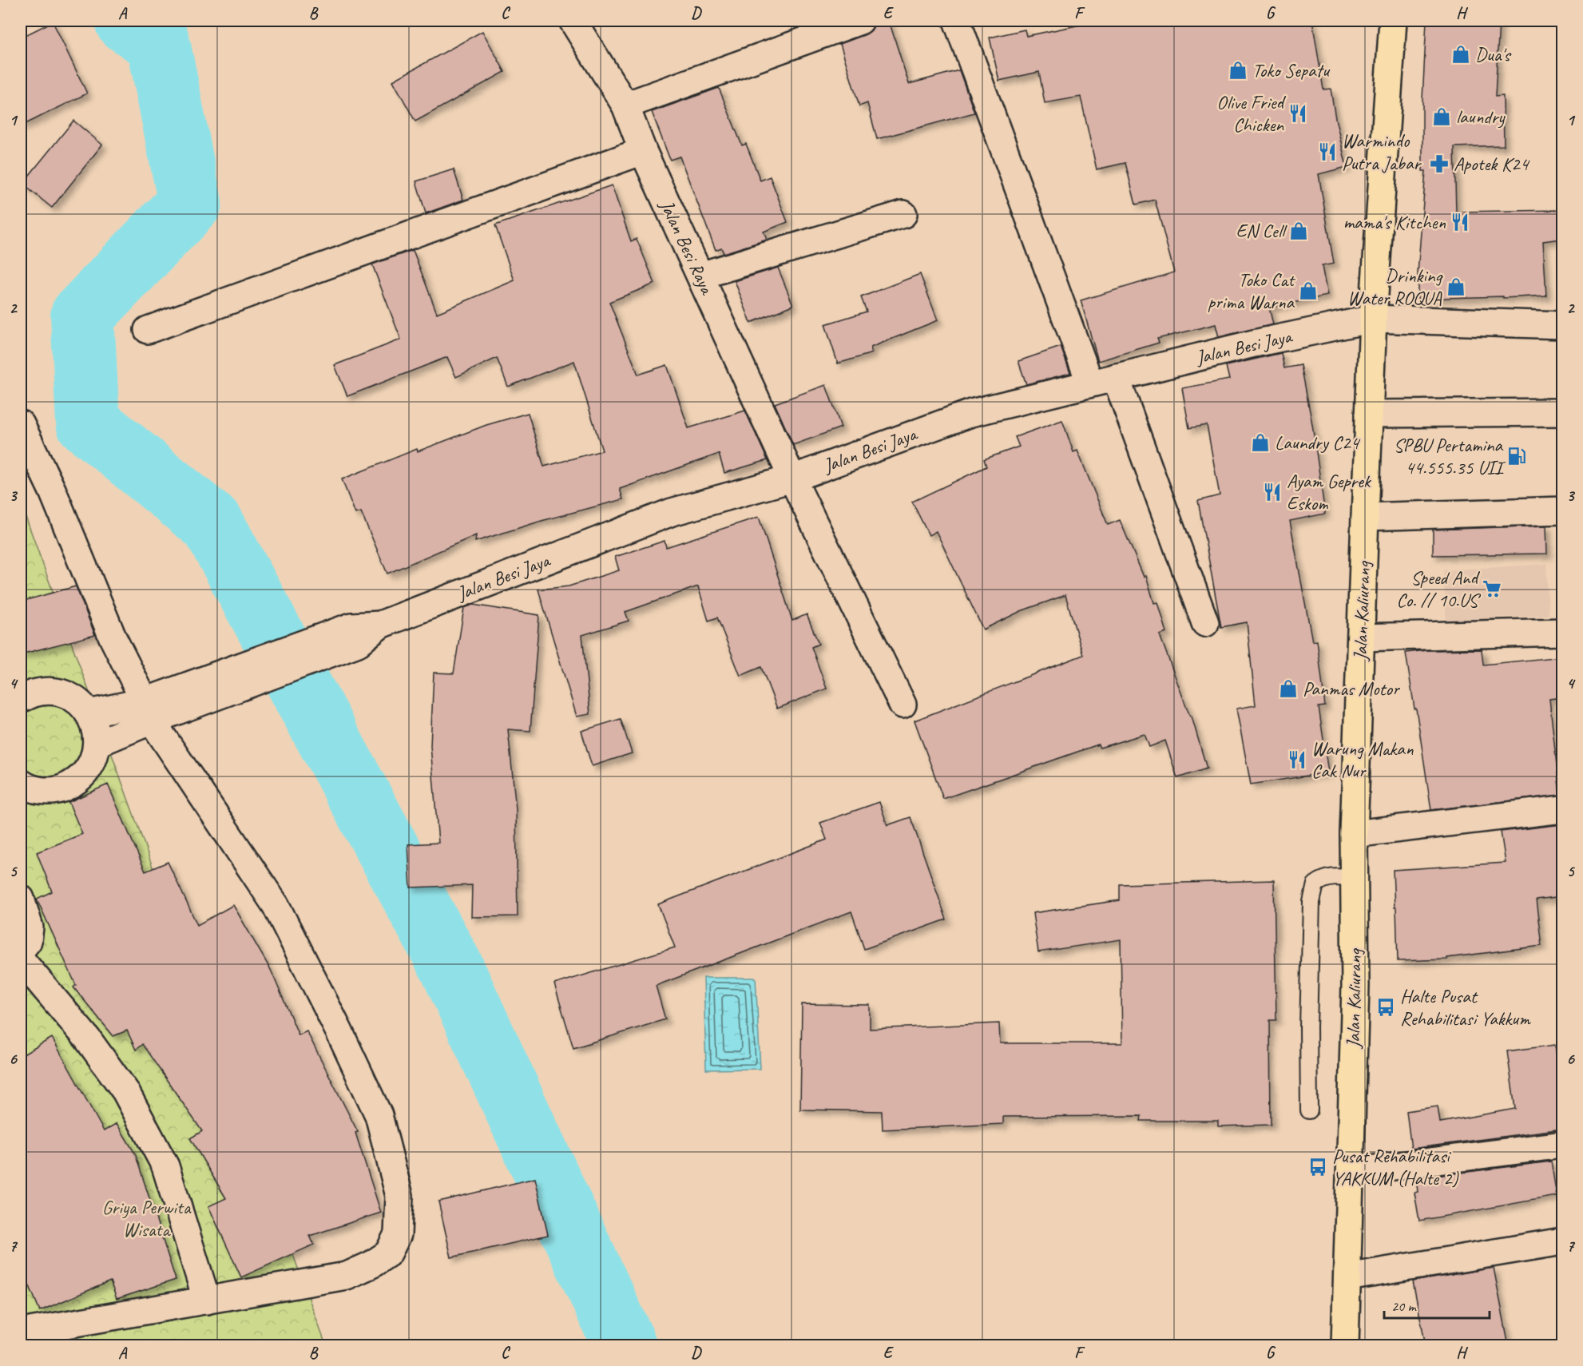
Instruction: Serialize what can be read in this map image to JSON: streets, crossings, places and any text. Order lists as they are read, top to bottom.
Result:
{
  "streets": {
    "main road": ["Jalan Kaliurang"],
    "street": ["Jalan Besi Raya", "Jalan Besi Jaya"]
  },
  "crossings": [
    ["Jalan Besi Raya", "Jalan Besi Jaya"],
    ["Jalan Besi Jaya", "Jalan Kaliurang"]
  ],
  "parks": ["Griya Perwita Wisata"],
  "places": {
    "shop": [
      "Dua's",
      "Toko Sepatu",
      "laundry",
      "EN Cell",
      "Drinking Water ROQUA",
      "Toko Cat prima Warna",
      "Laundry C24",
      "Panmas Motor"
    ],
    "restaurant": [
      "Olive Fried Chicken",
      "Warmindo Putra Jabar",
      "mama's Kitchen",
      "Ayam Geprek Eskom",
      "Warung Makan Cak Nur"
    ],
    "pharmacy": ["Apotek K24"],
    "fuel station": ["SPBU Pertamina 44.555.35 UII"],
    "supermarket": ["Speed And Co. // 10.US"],
    "bus stop": ["Halte Pusat Rehabilitasi Yakkum", "Pusat Rehabilitasi YAKKUM (Halte 2)"]
  },
  "scale_bar": "20 m",
  "grid": {
    "columns": [
      "A",
      "B",
      "C",
      "D",
      "E",
      "F",
      "G",
      "H"
    ],
    "rows": [
      "1",
      "2",
      "3",
      "4",
      "5",
      "6",
      "7"
    ]
  }
}
